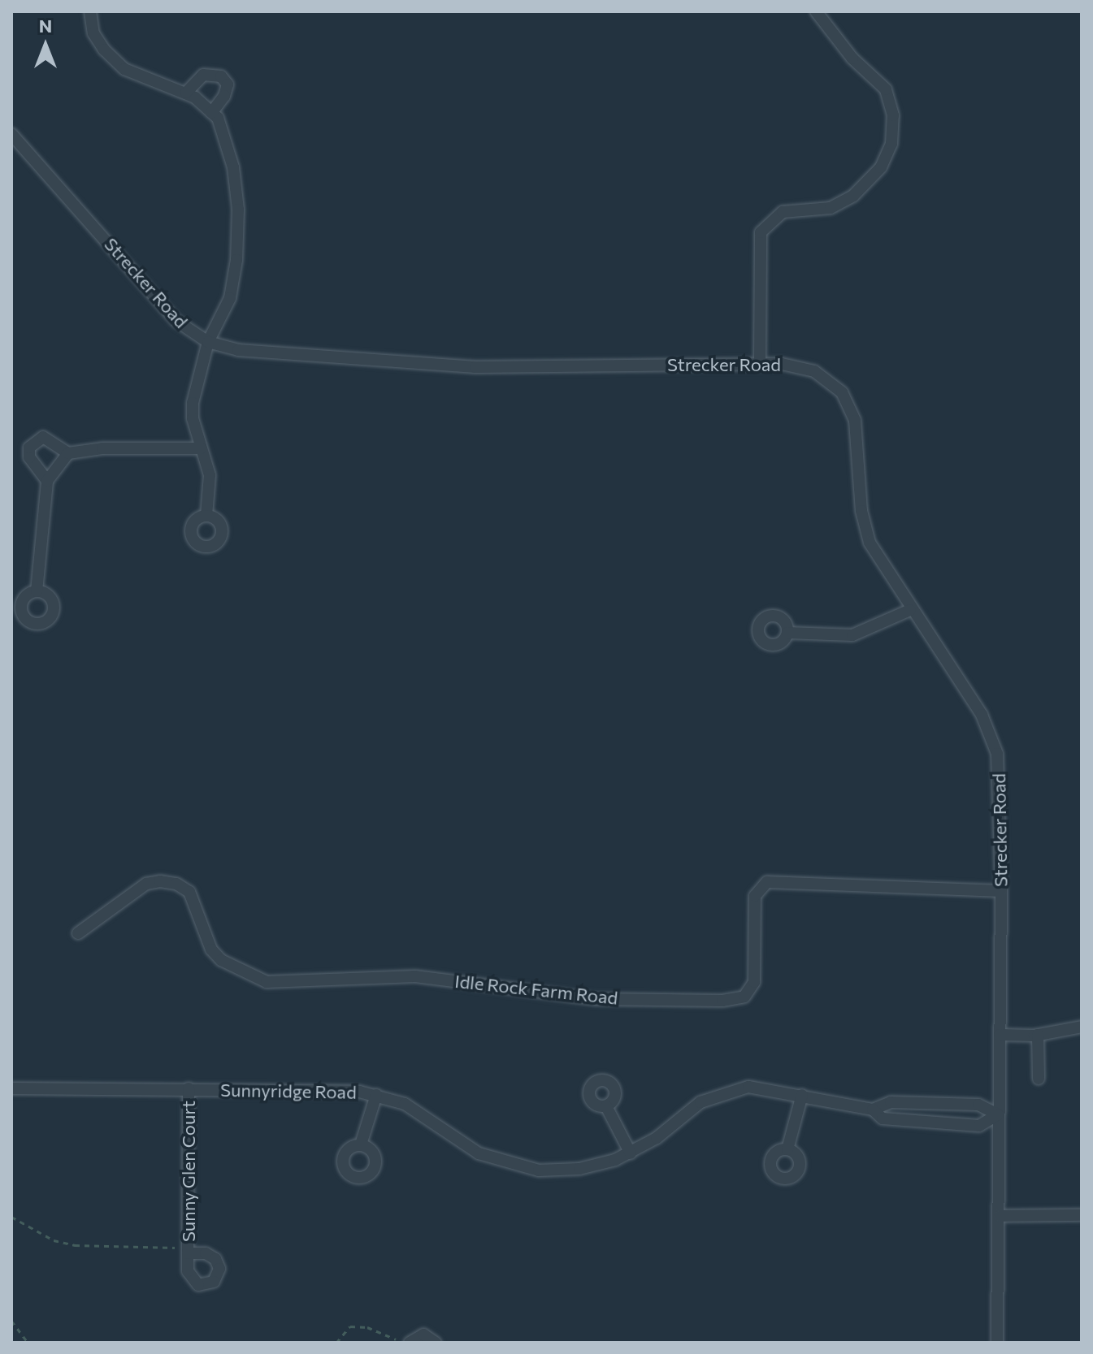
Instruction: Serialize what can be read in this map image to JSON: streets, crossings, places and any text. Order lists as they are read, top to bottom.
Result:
{
  "streets": {
    "street": [
      "Strecker Road",
      "Idle Rock Farm Road",
      "Sunnyridge Road",
      "Sunny Glen Court"
    ]
  },
  "crossings": [
    ["Strecker Road", "Idle Rock Farm Road"],
    ["Strecker Road", "Sunnyridge Road"],
    ["Sunnyridge Road", "Sunny Glen Court"]
  ],
  "north": "top"
}
